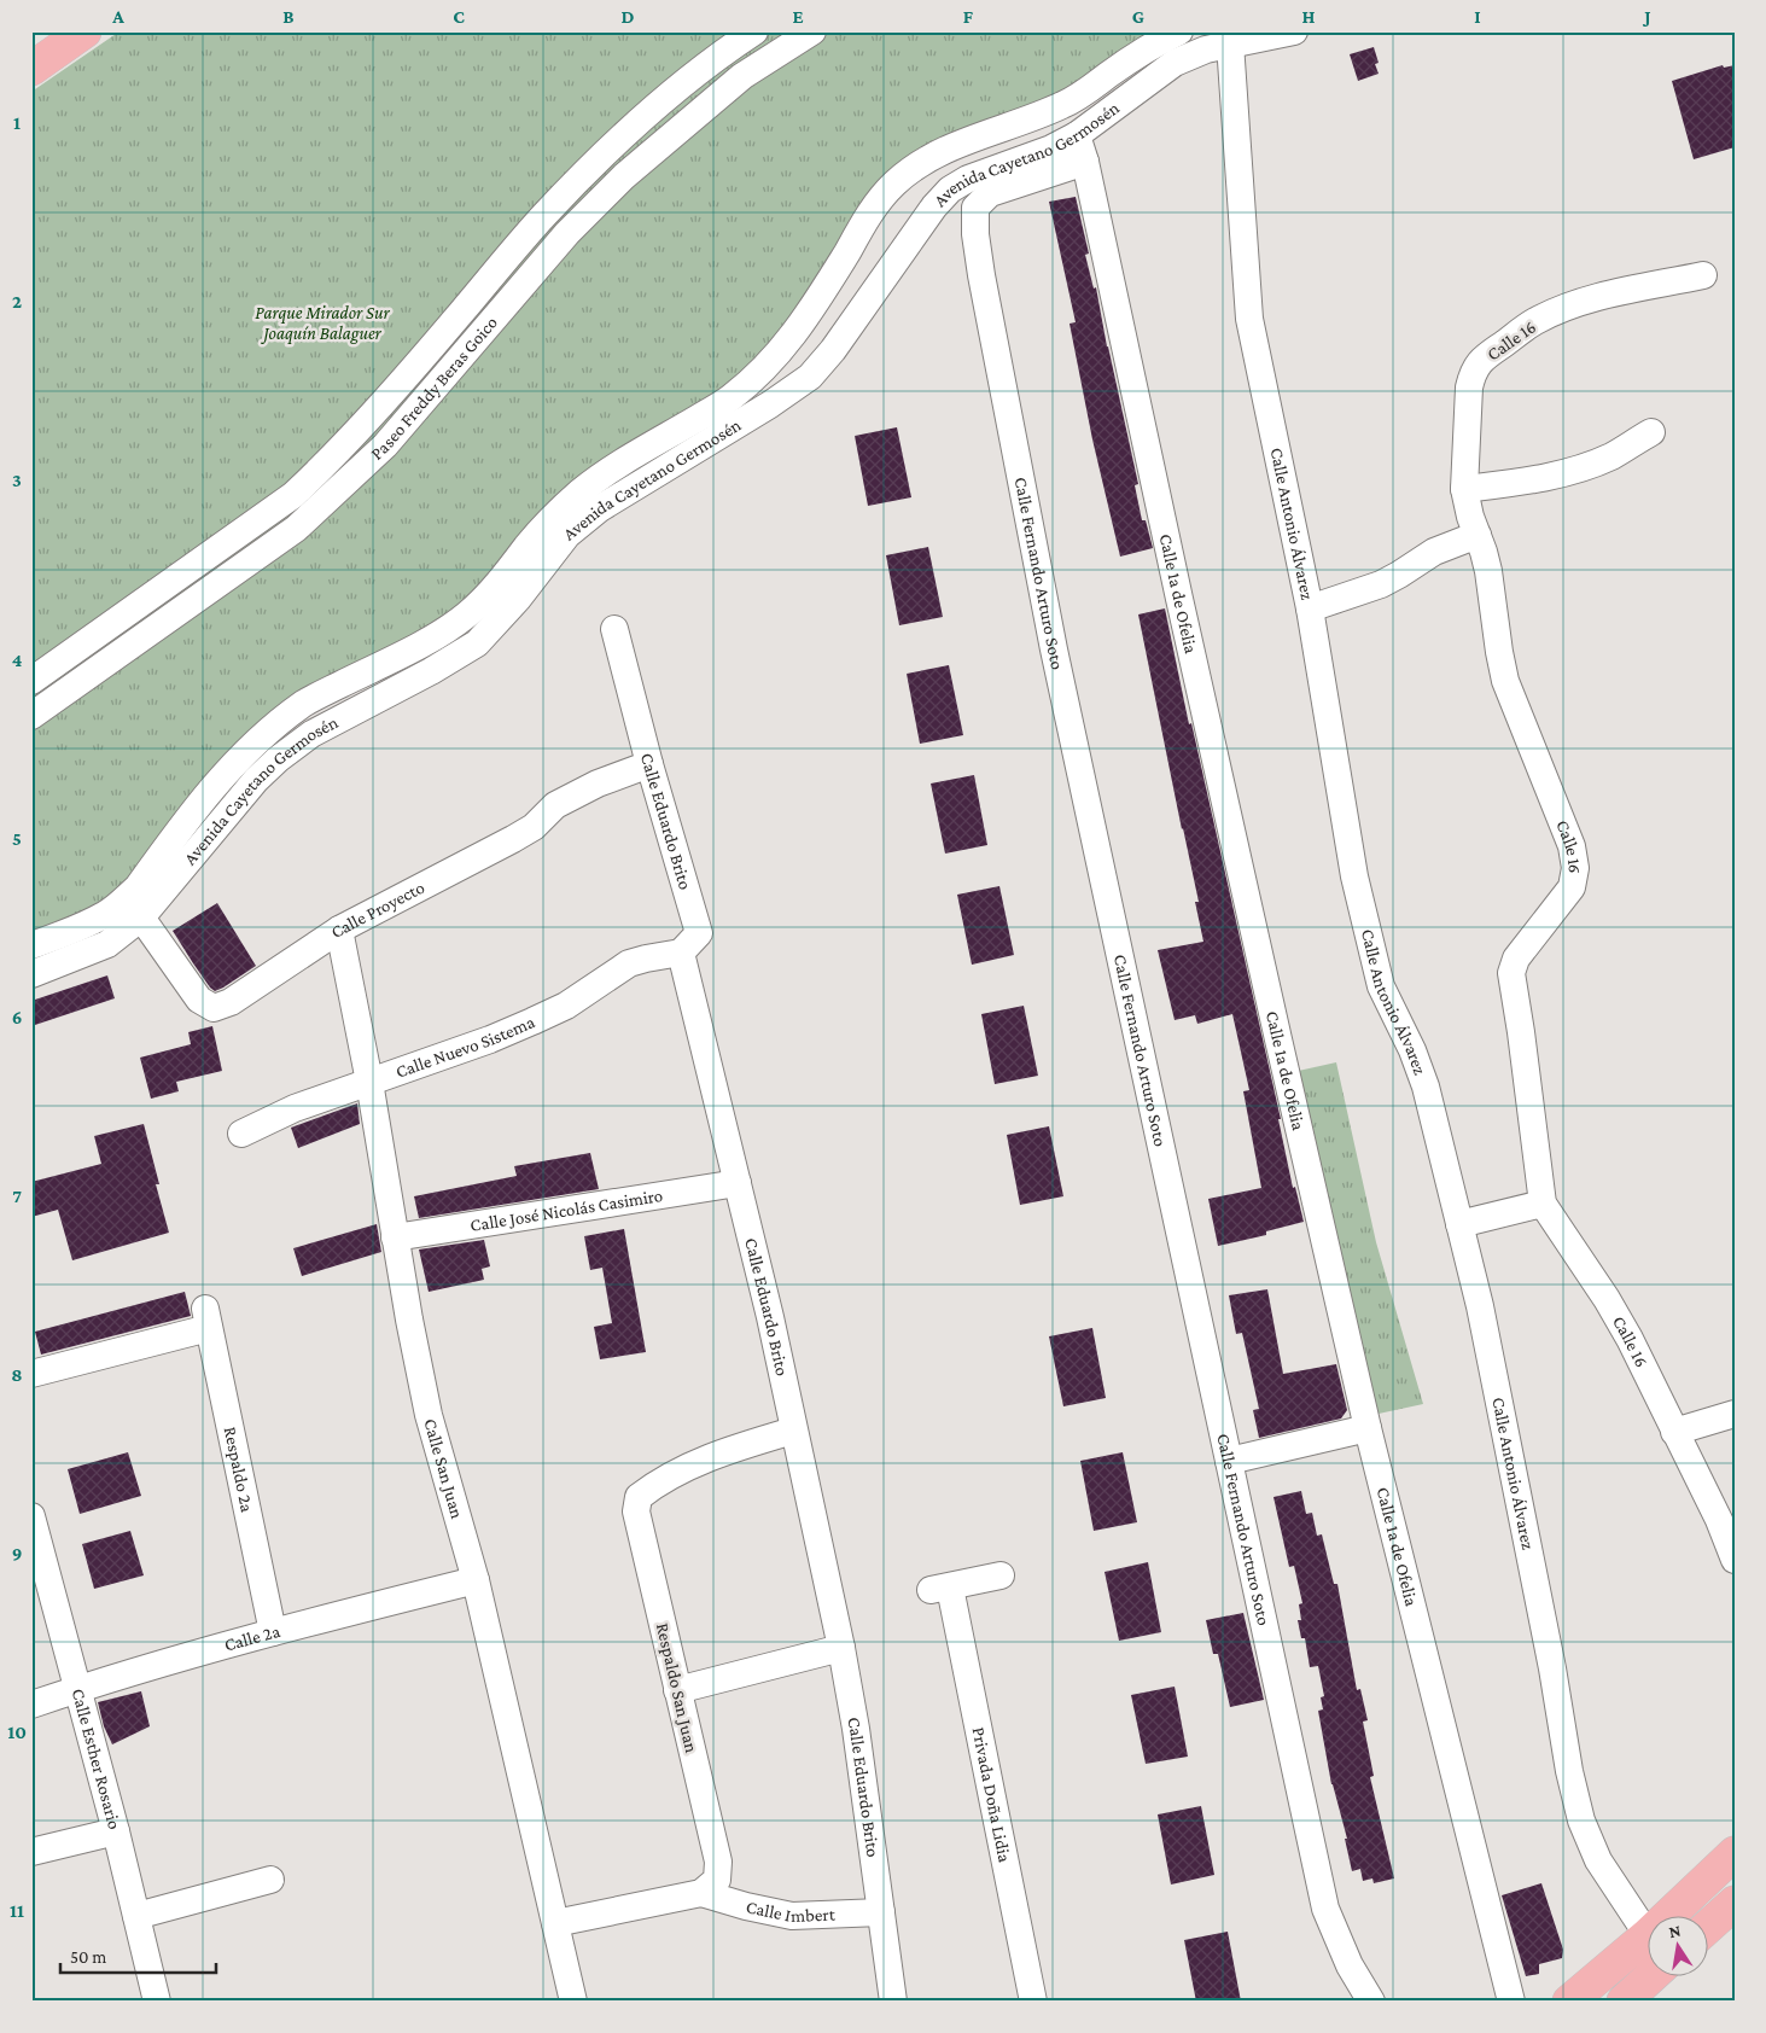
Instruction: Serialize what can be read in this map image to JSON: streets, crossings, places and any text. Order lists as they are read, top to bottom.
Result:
{
  "streets": {
    "street": [
      "Avenida Cayetano Germosén",
      "Calle 16",
      "Paseo Freddy Beras Goico",
      "Calle Antonio Álvarez",
      "Calle Fernando Arturo Soto",
      "Calle 1a de Ofelia",
      "Calle Eduardo Brito",
      "Calle Proyecto",
      "Calle Nuevo Sistema",
      "Calle José Nicolás Casimiro",
      "Calle San Juan",
      "Respaldo 2a",
      "Calle 2a",
      "Respaldo San Juan",
      "Calle Esther Rosario",
      "Privada Doña Lidia",
      "Calle Imbert"
    ]
  },
  "crossings": [
    ["Avenida Cayetano Germosén", "Calle Antonio Álvarez"],
    ["Avenida Cayetano Germosén", "Calle 1a de Ofelia"],
    ["Avenida Cayetano Germosén", "Calle Proyecto"],
    ["Calle Fernando Arturo Soto", "Calle 1a de Ofelia"],
    ["Calle Eduardo Brito", "Calle Proyecto"],
    ["Calle Eduardo Brito", "Calle Nuevo Sistema"],
    ["Calle Eduardo Brito", "Calle José Nicolás Casimiro"],
    ["Calle Eduardo Brito", "Respaldo San Juan"],
    ["Calle Eduardo Brito", "Calle Imbert"],
    ["Calle Proyecto", "Calle San Juan"],
    ["Calle Nuevo Sistema", "Calle San Juan"],
    ["Calle José Nicolás Casimiro", "Calle San Juan"],
    ["Calle San Juan", "Calle 2a"],
    ["Respaldo 2a", "Calle 2a"],
    ["Calle 2a", "Calle Esther Rosario"],
    ["Respaldo San Juan", "Calle Imbert"]
  ],
  "parks": ["Parque Mirador Sur Joaquín Balaguer"],
  "scale_bar": "50 m",
  "north": "top",
  "grid": {
    "columns": [
      "A",
      "B",
      "C",
      "D",
      "E",
      "F",
      "G",
      "H",
      "I",
      "J"
    ],
    "rows": [
      "1",
      "2",
      "3",
      "4",
      "5",
      "6",
      "7",
      "8",
      "9",
      "10",
      "11"
    ]
  }
}
